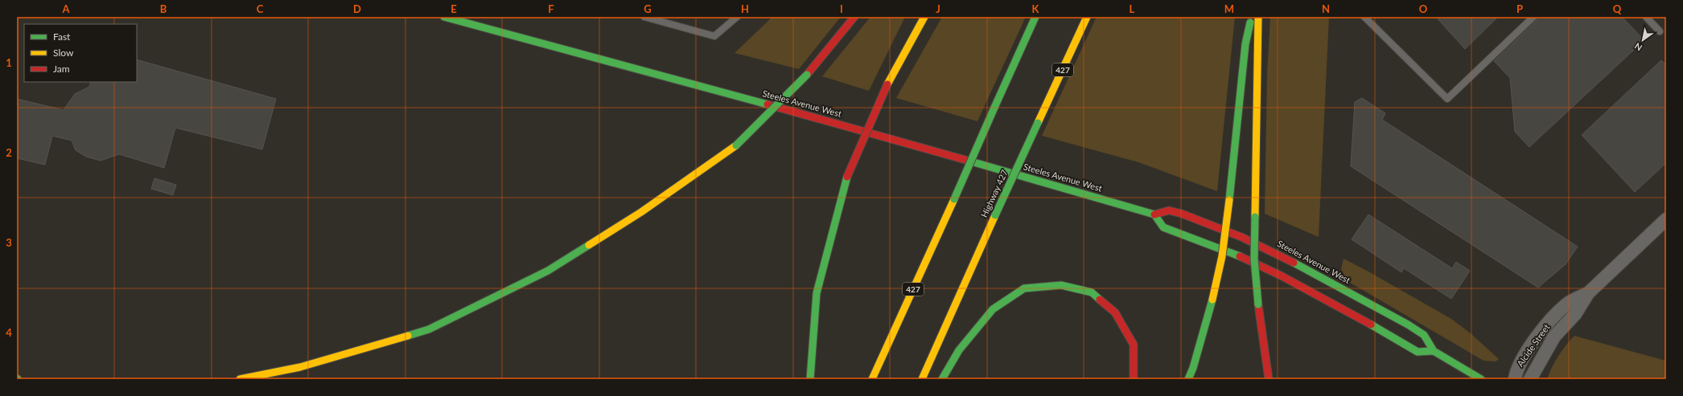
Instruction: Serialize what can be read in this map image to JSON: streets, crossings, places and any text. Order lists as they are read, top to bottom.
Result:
{
  "streets": {
    "main road": ["427", "Steeles Avenue West", "Highway 427"],
    "street": ["Alcide Street"]
  },
  "legend": ["Fast", "Slow", "Jam"],
  "north": "bottom left",
  "grid": {
    "columns": [
      "A",
      "B",
      "C",
      "D",
      "E",
      "F",
      "G",
      "H",
      "I",
      "J",
      "K",
      "L",
      "M",
      "N",
      "O",
      "P",
      "Q"
    ],
    "rows": [
      "1",
      "2",
      "3",
      "4"
    ]
  }
}
